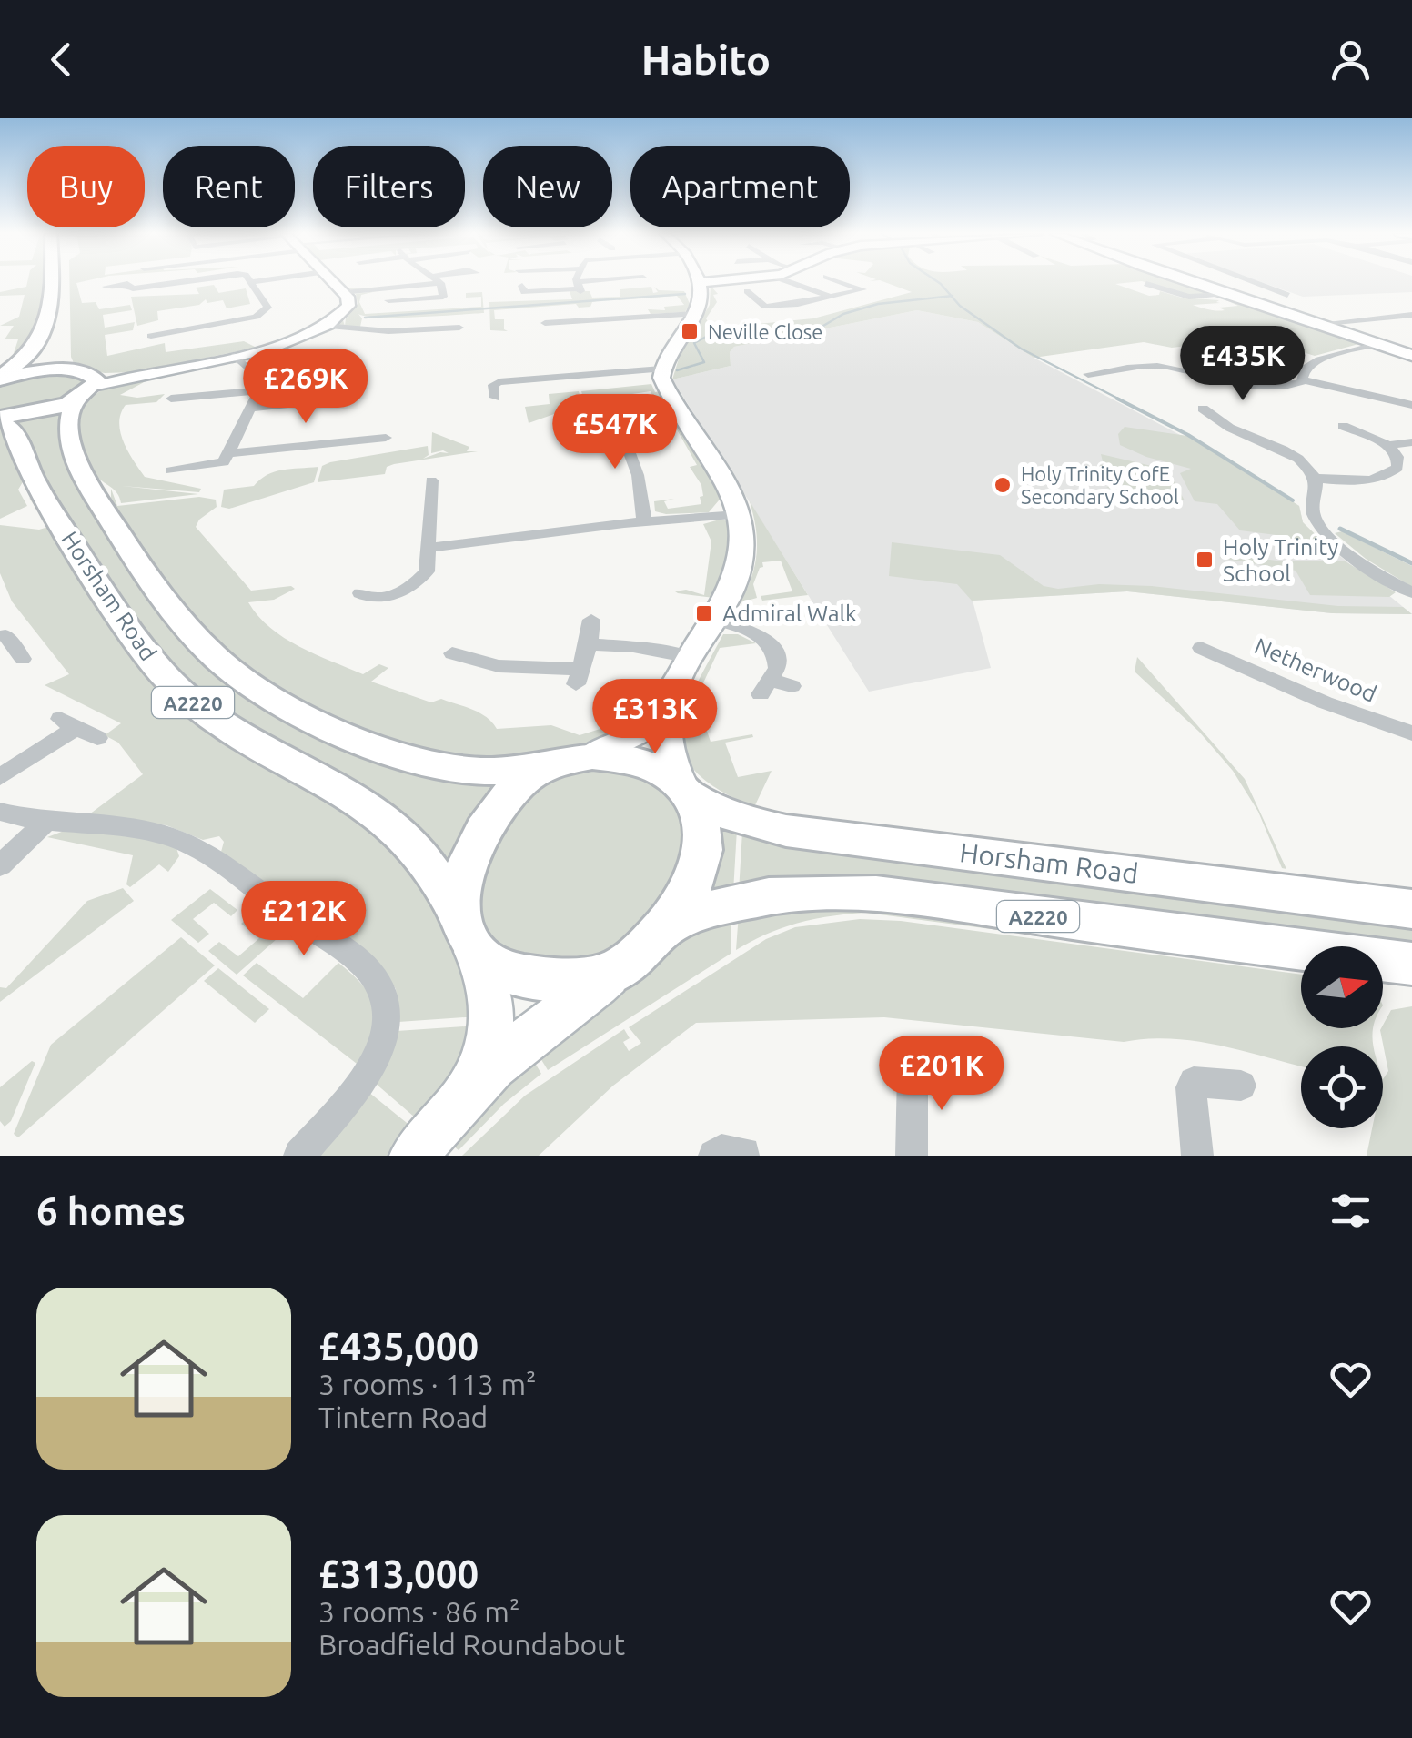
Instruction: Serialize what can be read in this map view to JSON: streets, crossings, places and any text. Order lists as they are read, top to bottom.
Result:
{
  "streets": {
    "main road": ["Horsham Road", "A2220"],
    "street": ["Netherwood"]
  },
  "crossings": [
    ["Horsham Road", "A2220"]
  ],
  "places": {
    "transit": ["Neville Close", "Holy Trinity School", "Admiral Walk"],
    "other": ["Holy Trinity CofE Secondary School"]
  },
  "north": "right",
  "page": {
    "header": "Habito",
    "chip": [
      "Buy",
      "Rent",
      "Filters",
      "New",
      "Apartment"
    ],
    "price": [
      "£435K",
      "£269K",
      "£547K",
      "£313K",
      "£212K",
      "£201K"
    ],
    "heading": "6 homes",
    "list": [
      {
        "name": "£435,000",
        "note": "3 rooms · 113 m² · Tintern Road"
      },
      {
        "name": "£313,000",
        "note": "3 rooms · 86 m² · Broadfield Roundabout"
      }
    ]
  }
}
